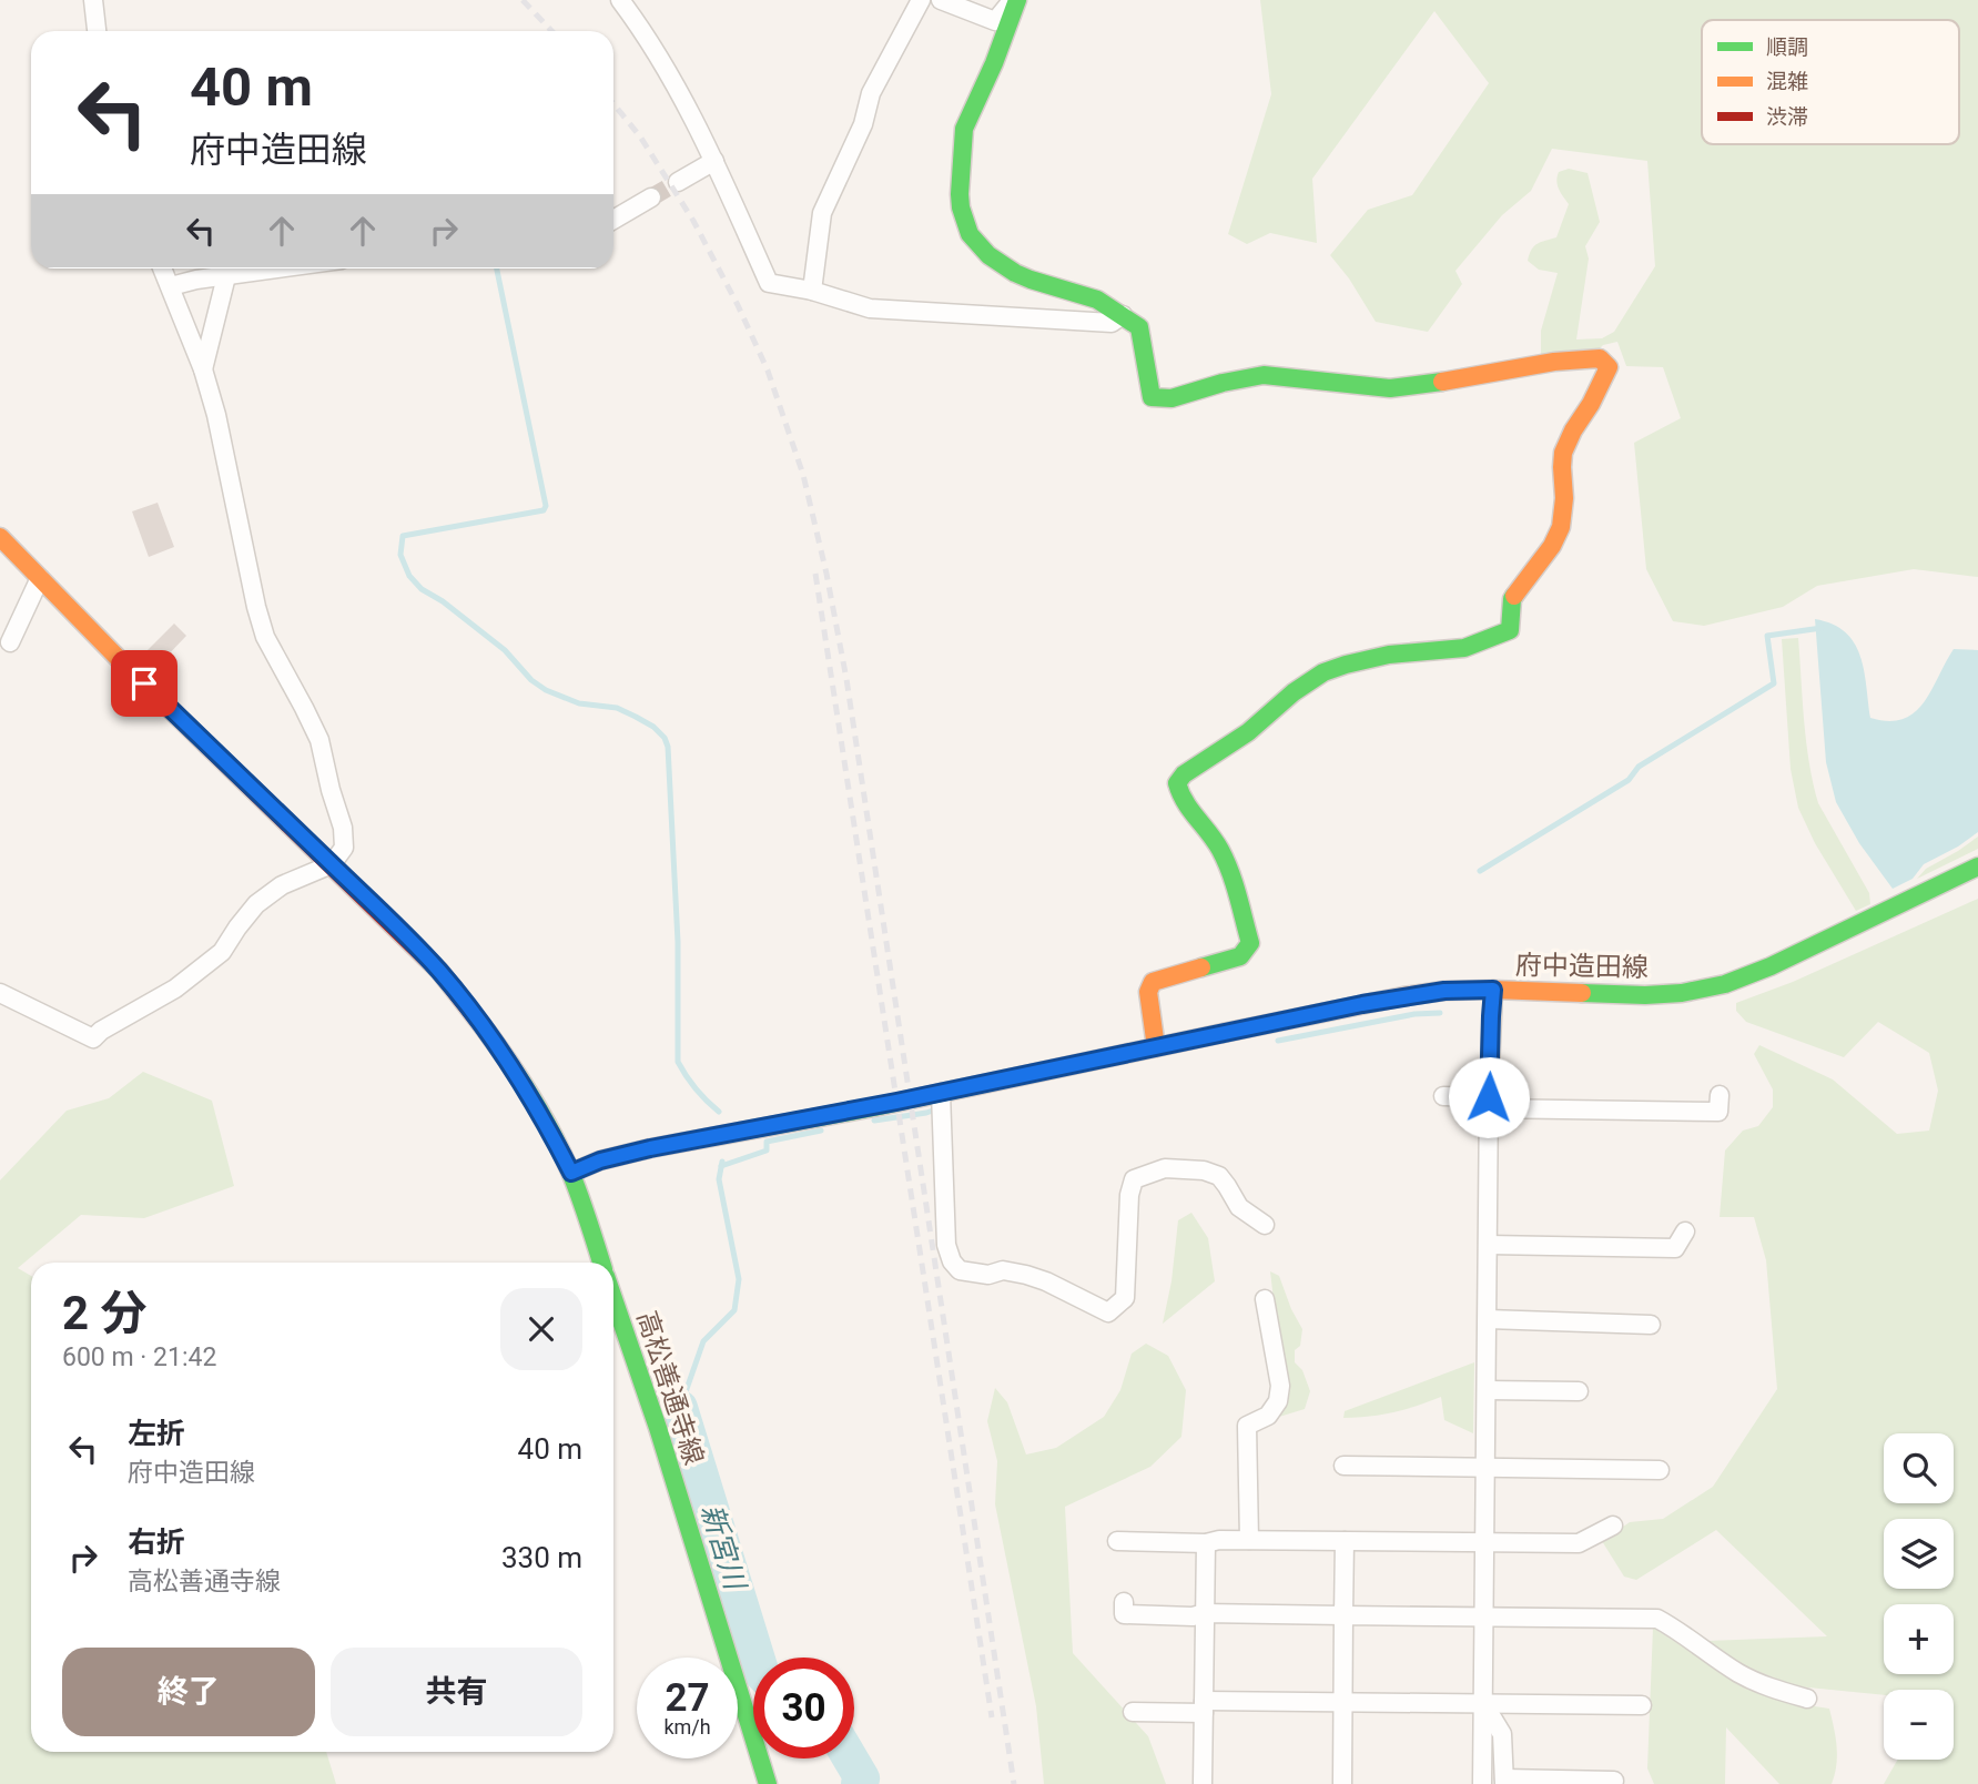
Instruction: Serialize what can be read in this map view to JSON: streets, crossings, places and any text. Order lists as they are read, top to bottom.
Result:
{
  "streets": {
    "main road": ["府中造田線", "高松善通寺線"]
  },
  "water": ["新宮川"],
  "legend": ["順調", "混雑", "渋滞"],
  "page": {
    "turn": ["40 m", "府中造田線"],
    "heading": ["2 分", "600 m · 21:42"],
    "list": [
      {
        "name": "左折",
        "note": "府中造田線",
        "value": "40 m"
      },
      {
        "name": "右折",
        "note": "高松善通寺線",
        "value": "330 m"
      }
    ],
    "map_buttons": ["+", "−"],
    "buttons": ["終了", "共有"],
    "speed": "27 km/h",
    "limit": "30"
  }
}
